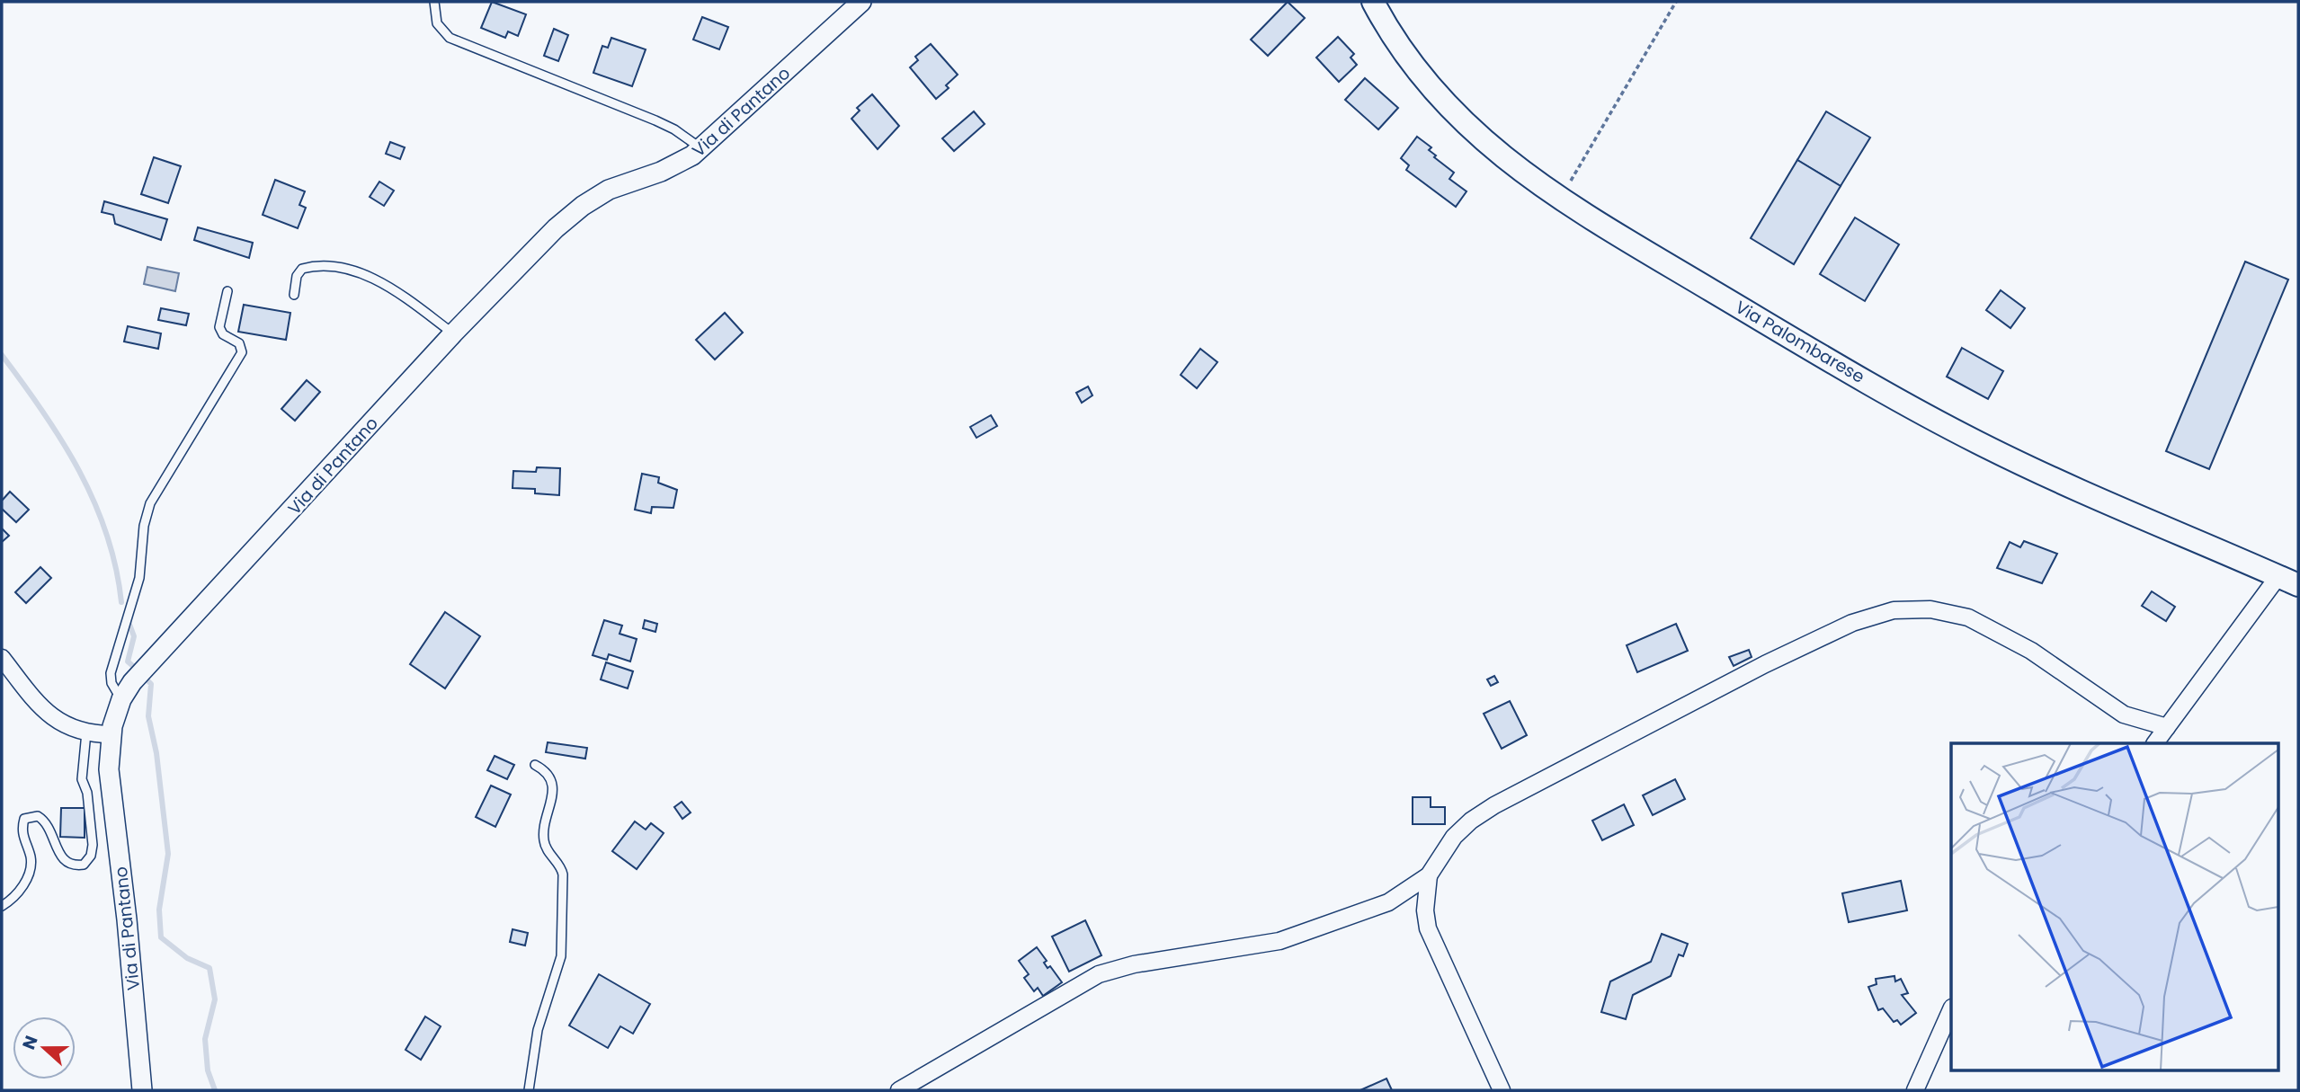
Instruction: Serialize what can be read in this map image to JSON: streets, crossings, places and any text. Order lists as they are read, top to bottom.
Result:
{
  "streets": {
    "main road": ["Via Palombarese"],
    "street": ["Via di Pantano"]
  },
  "north": "left"
}
